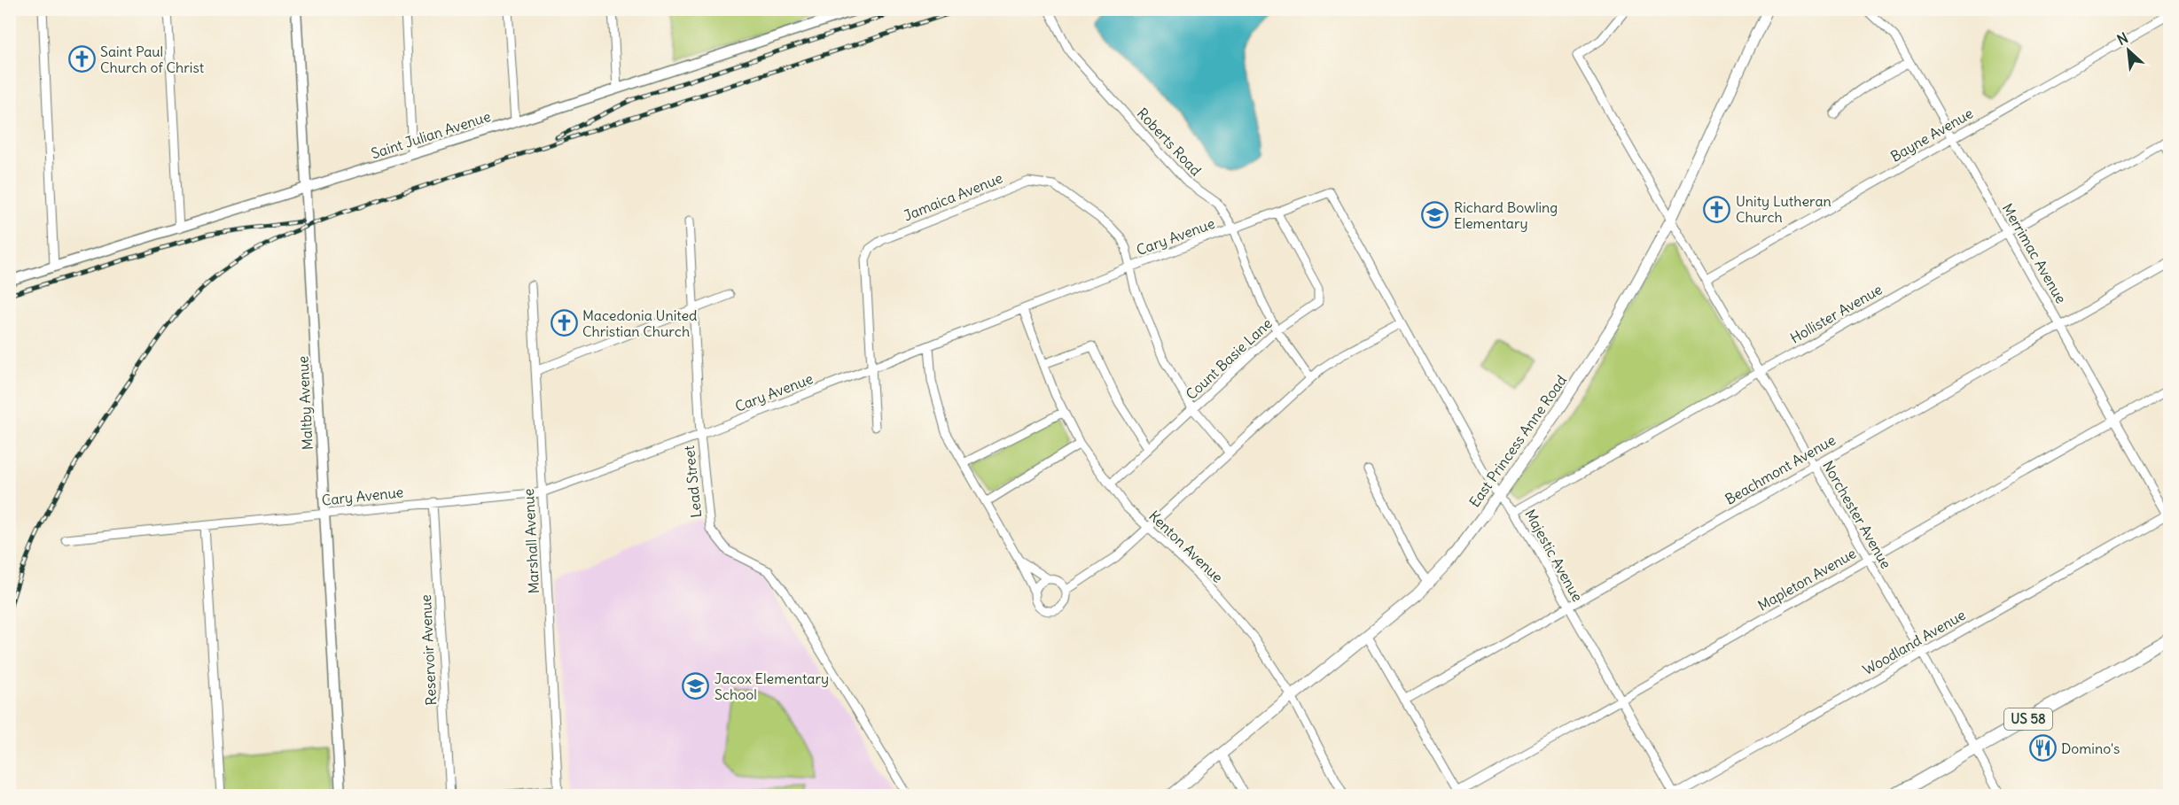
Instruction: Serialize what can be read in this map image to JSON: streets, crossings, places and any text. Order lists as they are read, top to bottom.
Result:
{
  "streets": {
    "main road": ["East Princess Anne Road", "US 58"],
    "street": [
      "Saint Julian Avenue",
      "Bayne Avenue",
      "Roberts Road",
      "Jamaica Avenue",
      "Cary Avenue",
      "Merrimac Avenue",
      "Hollister Avenue",
      "Count Basie Lane",
      "Maltby Avenue",
      "Beachmont Avenue",
      "Lead Street",
      "Norchester Avenue",
      "Marshall Avenue",
      "Kenton Avenue",
      "Majestic Avenue",
      "Mapleton Avenue",
      "Woodland Avenue",
      "Reservoir Avenue"
    ]
  },
  "crossings": [
    ["Saint Julian Avenue", "Maltby Avenue"],
    ["Bayne Avenue", "Merrimac Avenue"],
    ["Bayne Avenue", "Norchester Avenue"],
    ["Roberts Road", "Cary Avenue"],
    ["Roberts Road", "Count Basie Lane"],
    ["Jamaica Avenue", "Cary Avenue"],
    ["Jamaica Avenue", "Count Basie Lane"],
    ["Cary Avenue", "Count Basie Lane"],
    ["Cary Avenue", "Maltby Avenue"],
    ["Cary Avenue", "Lead Street"],
    ["Cary Avenue", "Marshall Avenue"],
    ["Cary Avenue", "Kenton Avenue"],
    ["Cary Avenue", "Majestic Avenue"],
    ["Cary Avenue", "Reservoir Avenue"],
    ["Merrimac Avenue", "Hollister Avenue"],
    ["Merrimac Avenue", "Beachmont Avenue"],
    ["Merrimac Avenue", "Mapleton Avenue"],
    ["Merrimac Avenue", "Woodland Avenue"],
    ["Hollister Avenue", "Norchester Avenue"],
    ["Hollister Avenue", "Majestic Avenue"],
    ["Count Basie Lane", "Kenton Avenue"],
    ["East Princess Anne Road", "Norchester Avenue"],
    ["East Princess Anne Road", "Kenton Avenue"],
    ["East Princess Anne Road", "Majestic Avenue"],
    ["Beachmont Avenue", "Norchester Avenue"],
    ["Beachmont Avenue", "Majestic Avenue"],
    ["Norchester Avenue", "Mapleton Avenue"],
    ["Norchester Avenue", "Woodland Avenue"],
    ["Norchester Avenue", "US 58"],
    ["Majestic Avenue", "Mapleton Avenue"],
    ["Majestic Avenue", "Woodland Avenue"]
  ],
  "places": {
    "church": ["Saint Paul Church of Christ", "Unity Lutheran Church", "Macedonia United Christian Church"],
    "school or university": ["Richard Bowling Elementary", "Jacox Elementary School"],
    "restaurant": ["Domino's"]
  },
  "north": "top left"
}
